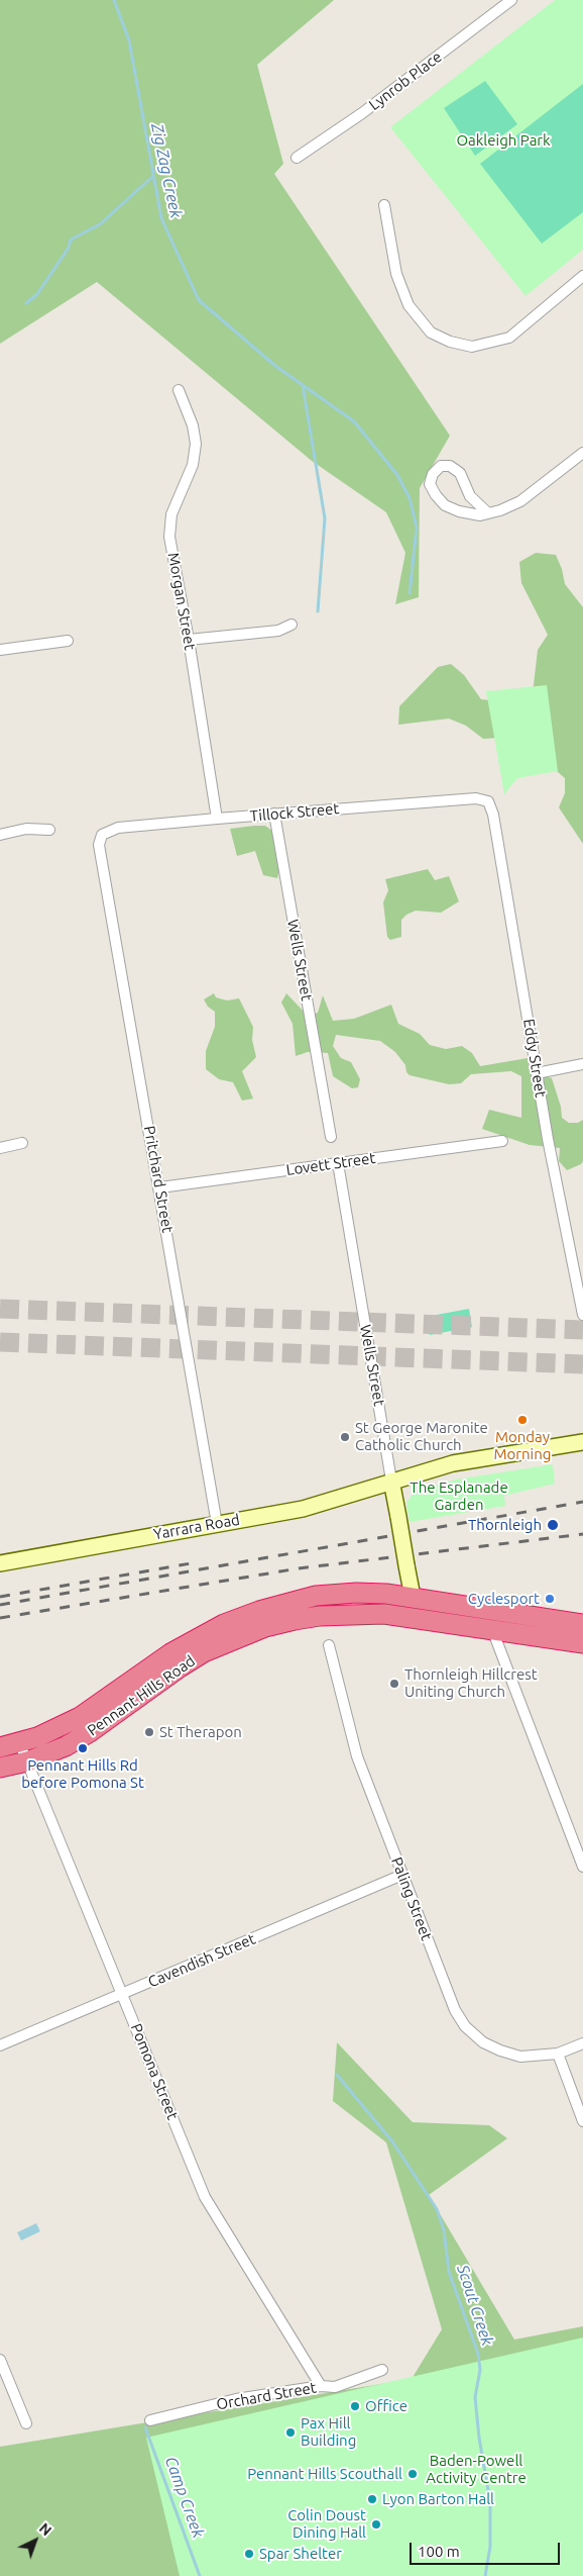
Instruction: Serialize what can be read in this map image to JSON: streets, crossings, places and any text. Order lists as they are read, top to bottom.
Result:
{
  "streets": {
    "highway": ["Pennant Hills Road"],
    "main road": ["Wells Street", "Yarrara Road"],
    "street": [
      "Lynrob Place",
      "Morgan Street",
      "Tillock Street",
      "Eddy Street",
      "Lovett Street",
      "Pritchard Street",
      "Paling Street",
      "Cavendish Street",
      "Pomona Street",
      "Orchard Street"
    ]
  },
  "crossings": [
    ["Morgan Street", "Tillock Street"],
    ["Tillock Street", "Wells Street"],
    ["Tillock Street", "Eddy Street"],
    ["Tillock Street", "Pritchard Street"],
    ["Wells Street", "Lovett Street"],
    ["Wells Street", "Yarrara Road"],
    ["Wells Street", "Pennant Hills Road"],
    ["Lovett Street", "Pritchard Street"],
    ["Pritchard Street", "Yarrara Road"],
    ["Pennant Hills Road", "Pomona Street"],
    ["Paling Street", "Cavendish Street"],
    ["Cavendish Street", "Pomona Street"],
    ["Pomona Street", "Orchard Street"]
  ],
  "water": ["Zig Zag Creek", "Scout Creek", "Camp Creek"],
  "parks": ["Oakleigh Park", "The Esplanade Garden", "Baden-Powell Activity Centre"],
  "places": [
    "Monday Morning",
    "St George Maronite Catholic Church",
    "Thornleigh",
    "Cyclesport",
    "Thornleigh Hillcrest Uniting Church",
    "St Therapon",
    "Pennant Hills Rd before Pomona St",
    "Office",
    "Pax Hill Building",
    "Pennant Hills Scouthall",
    "Lyon Barton Hall",
    "Colin Doust Dining Hall",
    "Spar Shelter"
  ],
  "scale_bar": "100 m",
  "north": "top right"
}
